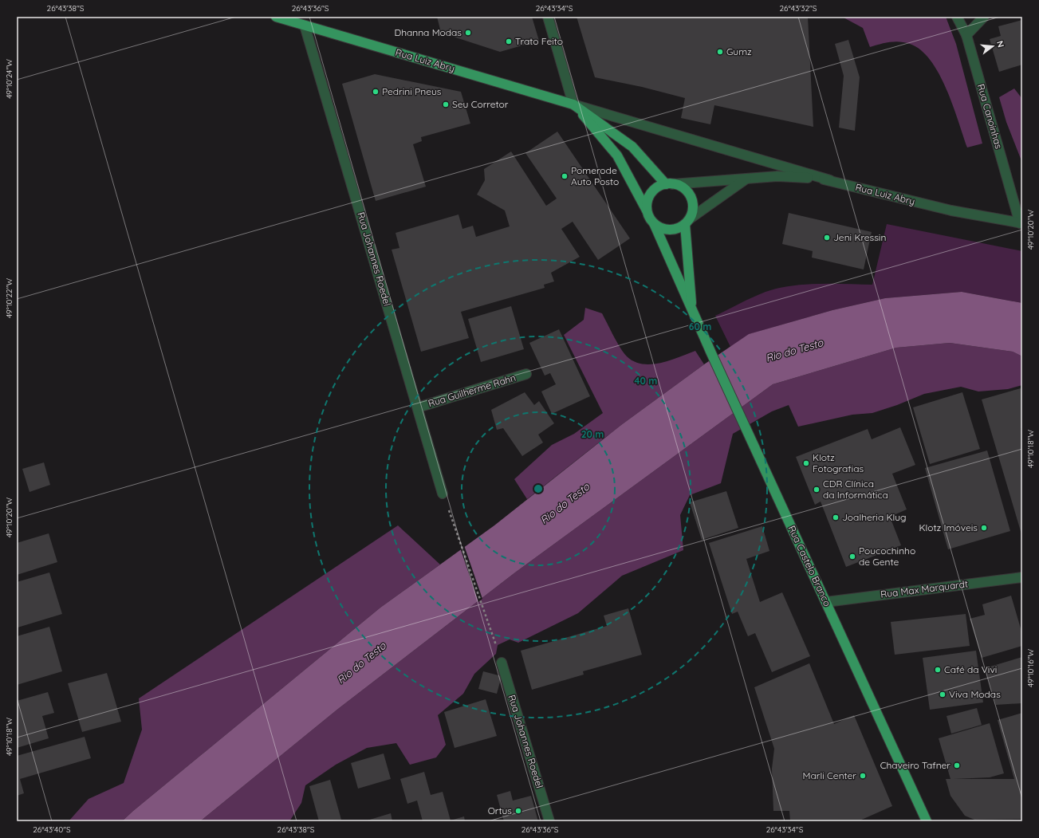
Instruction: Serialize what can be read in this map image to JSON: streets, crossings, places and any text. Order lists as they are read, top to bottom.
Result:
{
  "streets": {
    "main road": ["Rua Luiz Abry", "Rua Castelo Branco"],
    "street": [
      "Rua Canoinhas",
      "Rua Johannes Roedel",
      "Rua Guilherme Rahn",
      "Rua Max Marquardt"
    ]
  },
  "crossings": [
    ["Rua Luiz Abry", "Rua Canoinhas"],
    ["Rua Luiz Abry", "Rua Johannes Roedel"],
    ["Rua Luiz Abry", "Rua Castelo Branco"],
    ["Rua Johannes Roedel", "Rua Guilherme Rahn"],
    ["Rua Castelo Branco", "Rua Max Marquardt"]
  ],
  "water": ["Rio do Testo"],
  "places": [
    "Dhanna Modas",
    "Trato Feito",
    "Gumz",
    "Pedrini Pneus",
    "Seu Corretor",
    "Pomerode Auto Posto",
    "Jeni Kressin",
    "Klotz Fotografias",
    "CDR Clínica da Informática",
    "Joalheria Klug",
    "Klotz Imóveis",
    "Poucochinho de Gente",
    "Café da Vivi",
    "Viva Modas",
    "Chaveiro Tafner",
    "Marli Center",
    "Ortus"
  ],
  "north": "right",
  "coordinates": [
    "26°43'38\"S",
    "26°43'36\"S",
    "26°43'34\"S",
    "26°43'32\"S",
    "49°10'24\"W",
    "49°10'20\"W",
    "49°10'22\"W",
    "49°10'18\"W",
    "49°10'16\"W",
    "26°43'40\"S"
  ],
  "rings": ["60 m", "40 m", "20 m"]
}
